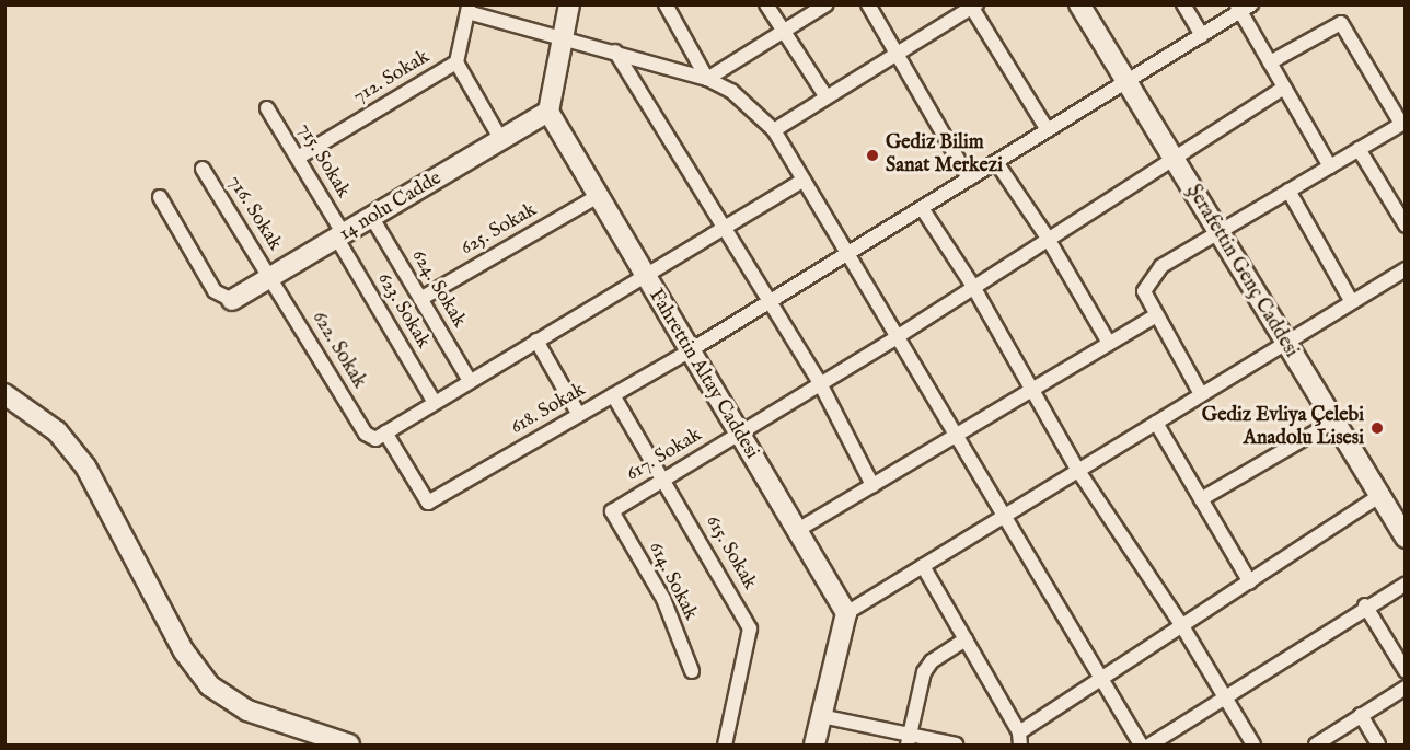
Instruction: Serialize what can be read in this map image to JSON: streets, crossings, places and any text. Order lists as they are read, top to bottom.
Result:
{
  "streets": {
    "street": [
      "712. Sokak",
      "715. Sokak",
      "14 nolu Cadde",
      "716. Sokak",
      "625. Sokak",
      "Şerafettin Genç Caddesi",
      "624. Sokak",
      "623. Sokak",
      "622. Sokak",
      "Fahrettin Altay Caddesi",
      "618. Sokak",
      "617. Sokak",
      "615. Sokak",
      "614. Sokak"
    ]
  },
  "crossings": [
    ["712. Sokak", "715. Sokak"],
    ["715. Sokak", "14 nolu Cadde"],
    ["715. Sokak", "623. Sokak"],
    ["14 nolu Cadde", "716. Sokak"],
    ["14 nolu Cadde", "624. Sokak"],
    ["14 nolu Cadde", "623. Sokak"],
    ["14 nolu Cadde", "622. Sokak"],
    ["14 nolu Cadde", "Fahrettin Altay Caddesi"],
    ["716. Sokak", "622. Sokak"],
    ["625. Sokak", "624. Sokak"],
    ["625. Sokak", "Fahrettin Altay Caddesi"],
    ["Şerafettin Genç Caddesi", "618. Sokak"],
    ["Şerafettin Genç Caddesi", "617. Sokak"],
    ["622. Sokak", "618. Sokak"],
    ["Fahrettin Altay Caddesi", "618. Sokak"],
    ["Fahrettin Altay Caddesi", "617. Sokak"],
    ["618. Sokak", "615. Sokak"],
    ["617. Sokak", "615. Sokak"],
    ["617. Sokak", "614. Sokak"]
  ],
  "places": ["Gediz Bilim Sanat Merkezi", "Gediz Evliya Çelebi Anadolu Lisesi"]
}
